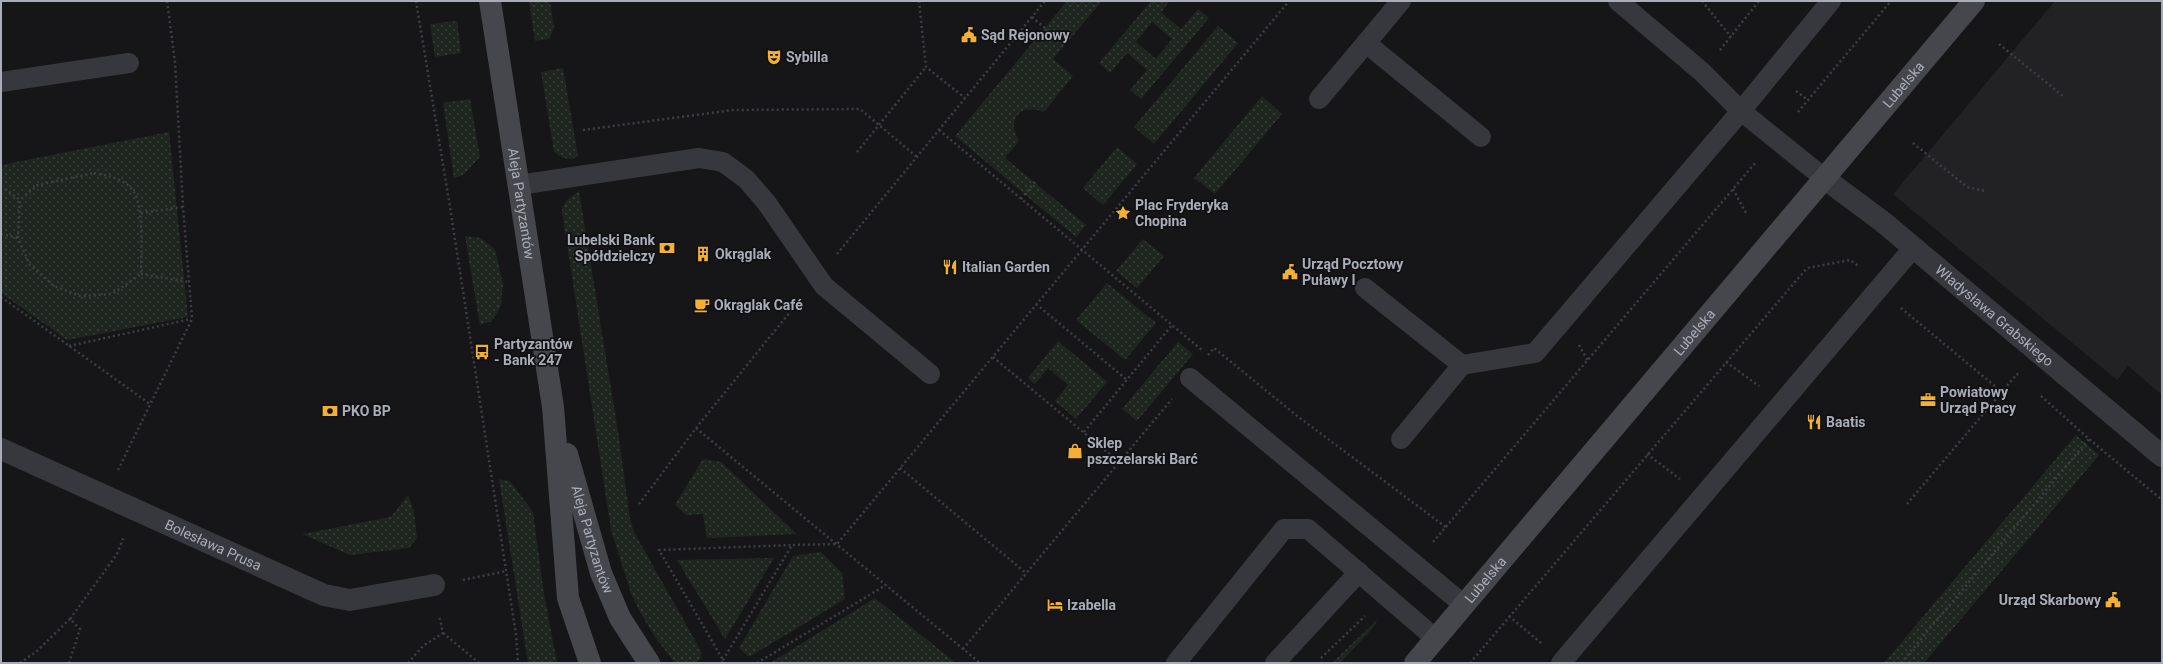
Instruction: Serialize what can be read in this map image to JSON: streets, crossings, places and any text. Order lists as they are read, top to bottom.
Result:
{
  "streets": {
    "main road": ["Lubelska", "Aleja Partyzantów"],
    "street": ["Władysława Grabskiego", "Bolesława Prusa"]
  },
  "crossings": [
    ["Lubelska", "Władysława Grabskiego"]
  ],
  "places": {
    "public building": ["Sąd Rejonowy", "Urząd Pocztowy Puławy I", "Urząd Skarbowy"],
    "theatre": ["Sybilla"],
    "place": ["Plac Fryderyka Chopina"],
    "bank": ["Lubelski Bank Spółdzielczy", "PKO BP"],
    "building": ["Okrąglak"],
    "restaurant": ["Italian Garden", "Baatis"],
    "cafe": ["Okrąglak Café"],
    "bus stop": ["Partyzantów - Bank 247"],
    "office": ["Powiatowy Urząd Pracy"],
    "shop": ["Sklep pszczelarski Barć"],
    "hotel": ["Izabella"]
  }
}
